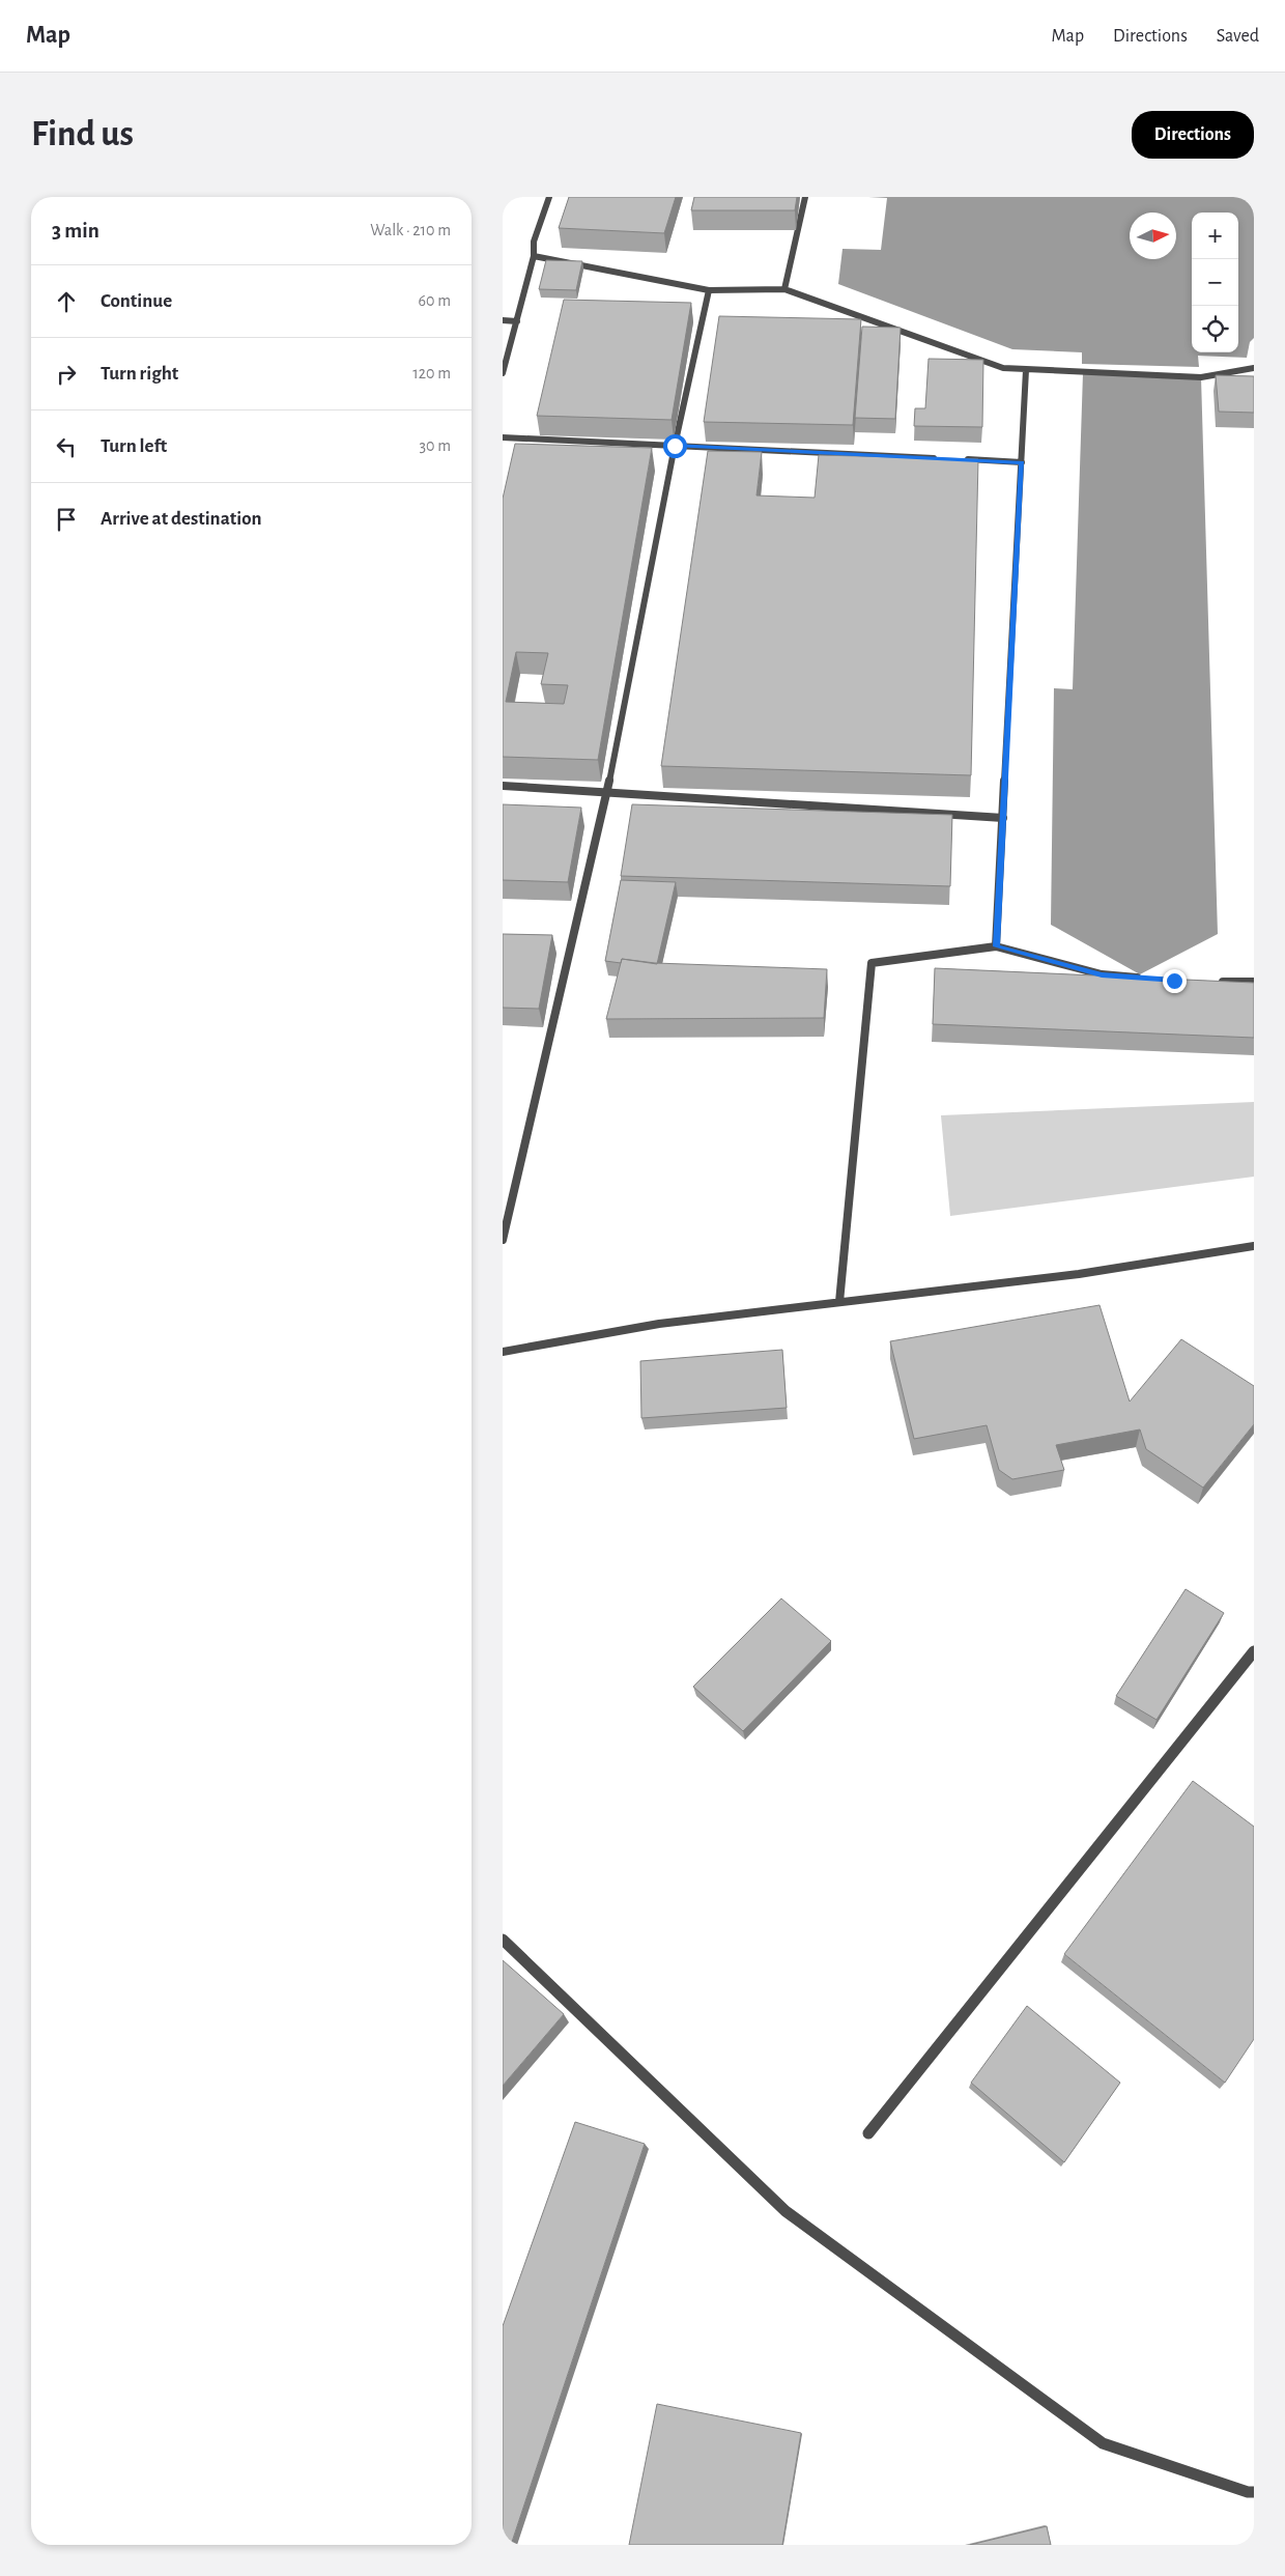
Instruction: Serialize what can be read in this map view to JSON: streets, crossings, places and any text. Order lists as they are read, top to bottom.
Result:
{
  "north": "right",
  "page": {
    "header": "Map",
    "nav": ["Map", "Directions", "Saved"],
    "buttons": "Directions",
    "title": "Find us",
    "heading": ["3 min", "Walk · 210 m"],
    "map_buttons": ["+", "−"],
    "list": [
      ["Continue", "60 m"],
      ["Turn right", "120 m"],
      ["Turn left", "30 m"],
      "Arrive at destination"
    ]
  }
}
